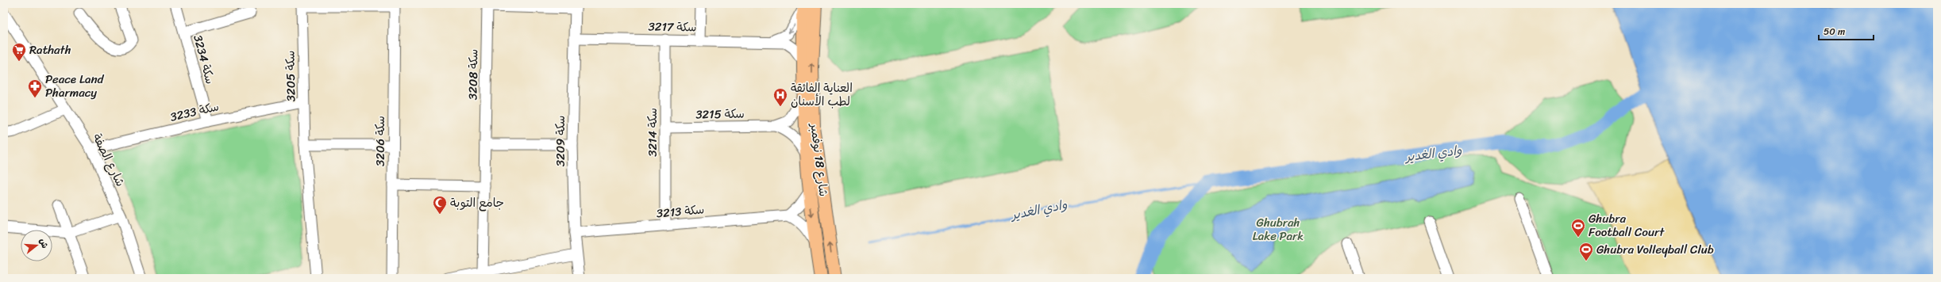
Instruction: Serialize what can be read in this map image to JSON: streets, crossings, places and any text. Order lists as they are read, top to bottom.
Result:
{
  "streets": {
    "main road": ["شارع 18 نوفمبر"],
    "street": [
      "سكة 3217",
      "سكة 3234",
      "سكة 3208",
      "سكة 3205",
      "سكة 3233",
      "سكة 3215",
      "سكة 3214",
      "سكة 3206",
      "سكة 3209",
      "شارع الصفة",
      "سكة 3213"
    ]
  },
  "crossings": [
    ["سكة 3217", "سكة 3214"],
    ["سكة 3217", "سكة 3209"],
    ["سكة 3217", "شارع 18 نوفمبر"],
    ["سكة 3234", "سكة 3233"],
    ["سكة 3208", "سكة 3209"],
    ["سكة 3205", "سكة 3233"],
    ["سكة 3205", "سكة 3206"],
    ["سكة 3233", "شارع الصفة"],
    ["سكة 3215", "سكة 3214"],
    ["سكة 3215", "شارع 18 نوفمبر"],
    ["سكة 3214", "سكة 3213"],
    ["سكة 3209", "سكة 3213"]
  ],
  "water": ["وادي الغدير"],
  "parks": ["Ghubrah Lake Park"],
  "places": {
    "supermarket": ["Rathath"],
    "pharmacy": ["Peace Land Pharmacy"],
    "hospital": ["العناية الفائقة لطب الأسنان"],
    "mosque": ["جامع التوبة"],
    "sports": ["Ghubra Football Court", "Ghubra Volleyball Club"]
  },
  "scale_bar": "50 m",
  "north": "right"
}
